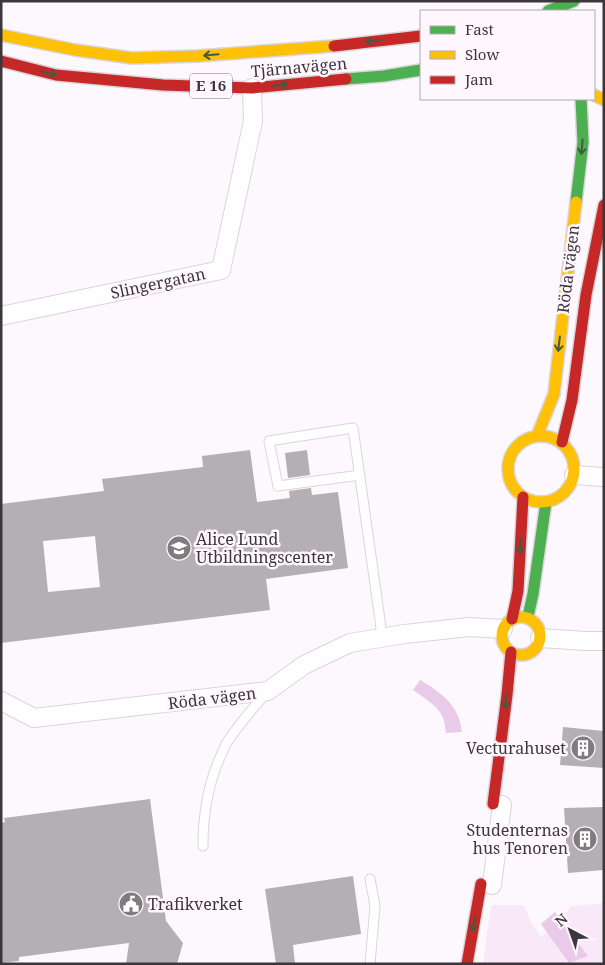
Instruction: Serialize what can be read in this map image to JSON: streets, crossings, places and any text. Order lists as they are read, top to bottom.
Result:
{
  "streets": {
    "main road": ["Tjärnavägen", "E 16", "Röda vägen"],
    "street": ["Slingergatan"]
  },
  "crossings": [
    ["Tjärnavägen", "Slingergatan"]
  ],
  "places": {
    "school or university": ["Alice Lund Utbildningscenter"],
    "building": ["Vecturahuset", "Studenternas hus Tenoren"],
    "public building": ["Trafikverket"]
  },
  "legend": ["Fast", "Slow", "Jam"],
  "north": "top left"
}
